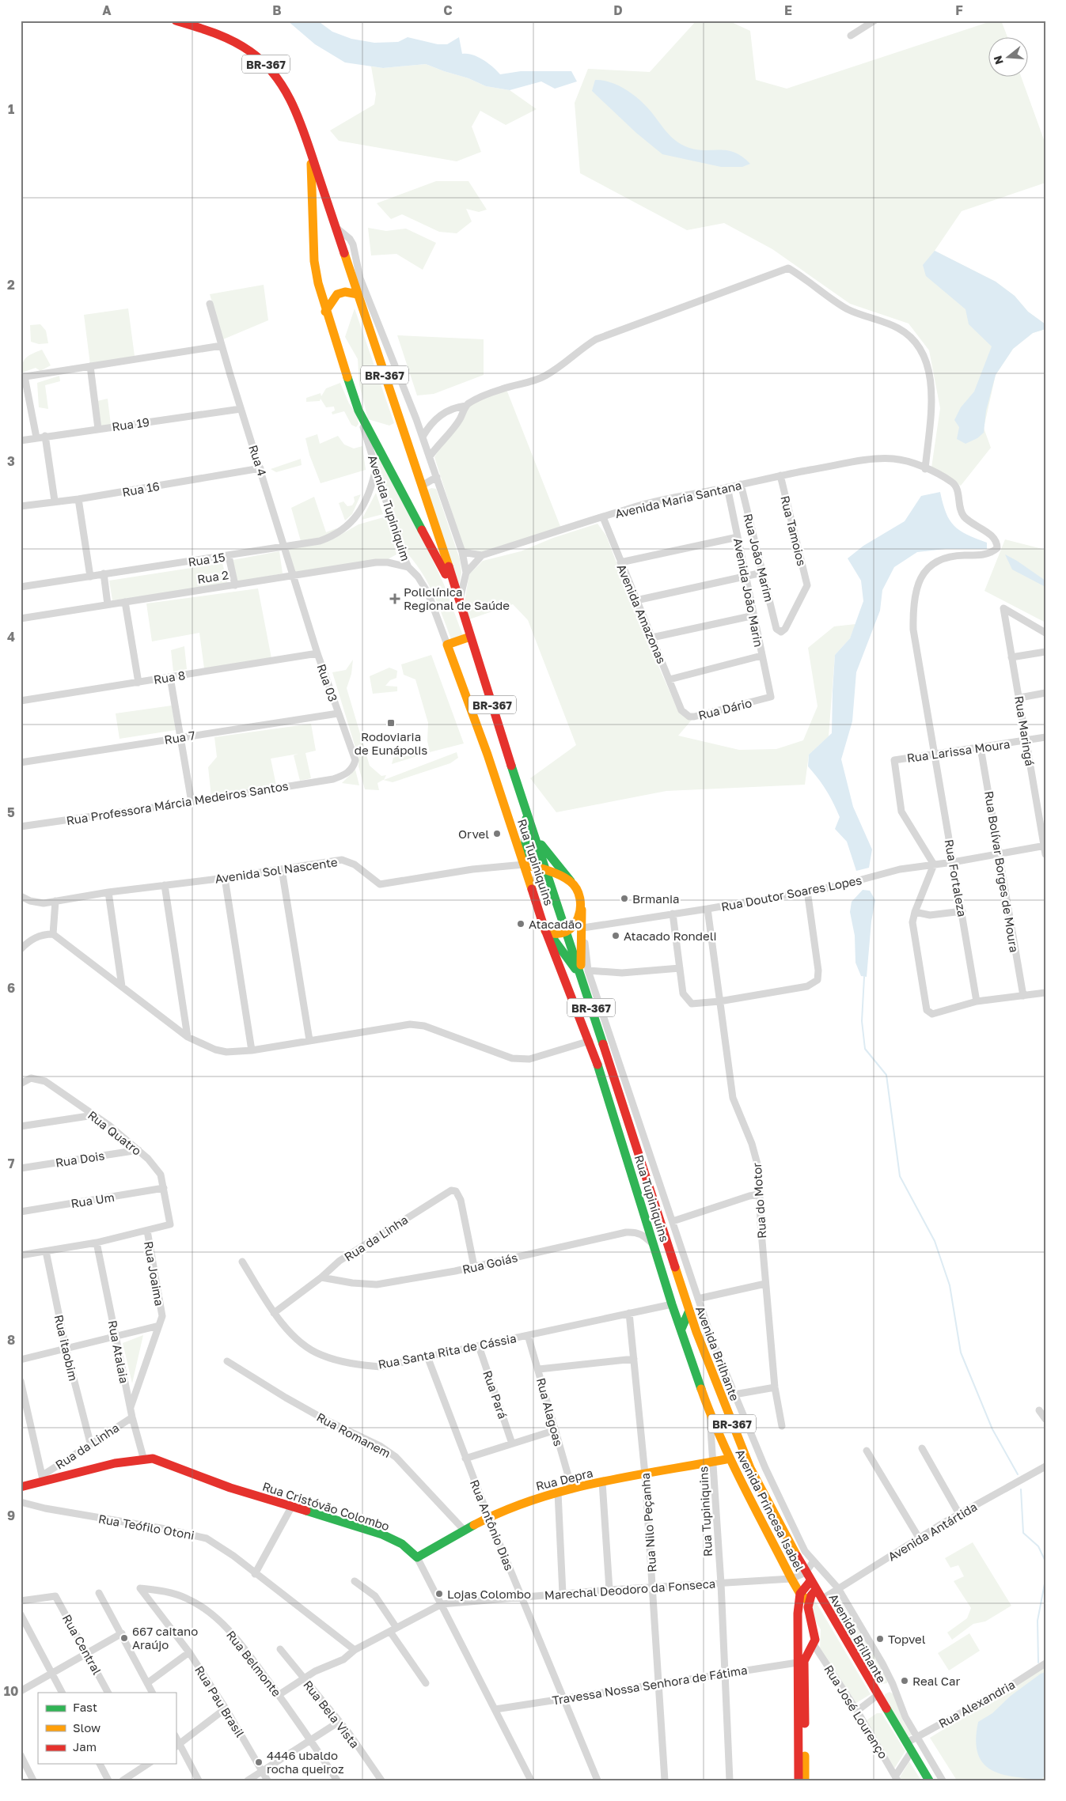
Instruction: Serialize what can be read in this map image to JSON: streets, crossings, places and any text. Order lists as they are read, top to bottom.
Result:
{
  "streets": {
    "main road": [
      "BR-367",
      "Rua Tupiniquins",
      "Avenida Brilhante",
      "Rua Depra",
      "Rua Cristóvão Colombo",
      "Avenida Princesa Isabel"
    ],
    "street": [
      "Rua 19",
      "Rua 4",
      "Rua 16",
      "Avenida Maria Santana",
      "Avenida Tupiniquim",
      "Rua Tamoios",
      "Rua João Marim",
      "Rua 15",
      "Rua 2",
      "Avenida João Marin",
      "Avenida Amazonas",
      "Rua 8",
      "Rua 03",
      "Rua Dário",
      "Rua Maringá",
      "Rua 7",
      "Rua Larissa Moura",
      "Rua Professora Márcia Medeiros Santos",
      "Avenida Sol Nascente",
      "Rua Bolívar Borges de Moura",
      "Rua Fortaleza",
      "Rua Doutor Soares Lopes",
      "Rua Quatro",
      "Rua Dois",
      "Rua Um",
      "Rua do Motor",
      "Rua da Linha",
      "Rua Goiás",
      "Rua Joaima",
      "Rua itaobim",
      "Rua Santa Rita de Cássia",
      "Rua Atalaia",
      "Rua Pará",
      "Rua Alagoas",
      "Rua Romanem",
      "Rua Nilo Peçanha",
      "Rua Antônio Dias",
      "Rua Teófilo Otoni",
      "Avenida Antártida",
      "Marechal Deodoro da Fonseca",
      "Rua Central",
      "Rua Belmonte",
      "Travessa Nossa Senhora de Fátima",
      "Rua Pau Brasil",
      "Rua Alexandria",
      "Rua José Lourenço",
      "Rua Bela Vista"
    ]
  },
  "crossings": [
    ["BR-367", "Avenida Tupiniquim"],
    ["BR-367", "Avenida Brilhante"],
    ["Rua 19", "Rua 4"],
    ["Rua 4", "Rua 16"],
    ["Rua 4", "Rua 15"],
    ["Rua 4", "Rua 2"],
    ["Rua 4", "Rua 03"],
    ["Avenida Maria Santana", "Rua Tamoios"],
    ["Avenida Maria Santana", "Rua João Marim"],
    ["Avenida Maria Santana", "Avenida João Marin"],
    ["Avenida Maria Santana", "Avenida Amazonas"],
    ["Avenida Maria Santana", "Rua Fortaleza"],
    ["Avenida Tupiniquim", "Rua 15"],
    ["Avenida Tupiniquim", "Rua 2"],
    ["Avenida Tupiniquim", "Rua Tupiniquins"],
    ["Rua Tamoios", "Rua João Marim"],
    ["Rua 2", "Rua 03"],
    ["Avenida João Marin", "Rua Dário"],
    ["Avenida Amazonas", "Rua Dário"],
    ["Rua 8", "Rua 03"],
    ["Rua 03", "Rua 7"],
    ["Rua 03", "Rua Professora Márcia Medeiros Santos"],
    ["Rua Maringá", "Rua Larissa Moura"],
    ["Rua Maringá", "Rua Doutor Soares Lopes"],
    ["Rua Larissa Moura", "Rua Bolívar Borges de Moura"],
    ["Rua Larissa Moura", "Rua Fortaleza"],
    ["Rua Larissa Moura", "Rua Doutor Soares Lopes"],
    ["Rua Tupiniquins", "Avenida Sol Nascente"],
    ["Rua Tupiniquins", "Rua Goiás"],
    ["Rua Tupiniquins", "Rua Santa Rita de Cássia"],
    ["Rua Tupiniquins", "Rua Depra"],
    ["Rua Tupiniquins", "Avenida Princesa Isabel"],
    ["Rua Tupiniquins", "Marechal Deodoro da Fonseca"],
    ["Rua Tupiniquins", "Travessa Nossa Senhora de Fátima"],
    ["Rua Bolívar Borges de Moura", "Rua Doutor Soares Lopes"],
    ["Rua Fortaleza", "Rua Doutor Soares Lopes"],
    ["Rua Doutor Soares Lopes", "Rua do Motor"],
    ["Rua Quatro", "Rua Dois"],
    ["Rua Quatro", "Rua Um"],
    ["Rua Quatro", "Rua Joaima"],
    ["Rua da Linha", "Rua Goiás"],
    ["Rua da Linha", "Rua itaobim"],
    ["Rua da Linha", "Rua Santa Rita de Cássia"],
    ["Rua da Linha", "Rua Atalaia"],
    ["Rua da Linha", "Rua Cristóvão Colombo"],
    ["Rua Santa Rita de Cássia", "Rua Pará"],
    ["Rua Santa Rita de Cássia", "Rua Alagoas"],
    ["Rua Santa Rita de Cássia", "Rua Nilo Peçanha"],
    ["Rua Santa Rita de Cássia", "Rua Antônio Dias"],
    ["Rua Atalaia", "Rua Cristóvão Colombo"],
    ["Avenida Brilhante", "Avenida Princesa Isabel"],
    ["Avenida Brilhante", "Avenida Antártida"],
    ["Avenida Brilhante", "Rua Alexandria"],
    ["Rua Alagoas", "Rua Depra"],
    ["Rua Romanem", "Rua Depra"],
    ["Rua Depra", "Rua Cristóvão Colombo"],
    ["Rua Depra", "Avenida Princesa Isabel"],
    ["Rua Depra", "Rua Nilo Peçanha"],
    ["Rua Depra", "Rua Antônio Dias"],
    ["Rua Cristóvão Colombo", "Marechal Deodoro da Fonseca"],
    ["Rua Cristóvão Colombo", "Travessa Nossa Senhora de Fátima"],
    ["Avenida Princesa Isabel", "Marechal Deodoro da Fonseca"],
    ["Rua Nilo Peçanha", "Marechal Deodoro da Fonseca"],
    ["Rua Nilo Peçanha", "Travessa Nossa Senhora de Fátima"],
    ["Rua Antônio Dias", "Marechal Deodoro da Fonseca"],
    ["Rua Antônio Dias", "Travessa Nossa Senhora de Fátima"],
    ["Rua Teófilo Otoni", "Marechal Deodoro da Fonseca"],
    ["Marechal Deodoro da Fonseca", "Rua Belmonte"],
    ["Marechal Deodoro da Fonseca", "Rua Bela Vista"],
    ["Rua Belmonte", "Rua Pau Brasil"]
  ],
  "places": {
    "health": ["Policlínica Regional de Saúde"],
    "transit": ["Rodoviaria de Eunápolis"],
    "other": [
      "Orvel",
      "Brmania",
      "Atacadão",
      "Atacado Rondeli",
      "Lojas Colombo",
      "667 caitano Araújo",
      "Topvel",
      "Real Car",
      "4446 ubaldo rocha queiroz"
    ]
  },
  "legend": ["Fast", "Slow", "Jam"],
  "north": "left",
  "grid": {
    "columns": [
      "A",
      "B",
      "C",
      "D",
      "E",
      "F"
    ],
    "rows": [
      "1",
      "2",
      "3",
      "4",
      "5",
      "6",
      "7",
      "8",
      "9",
      "10"
    ]
  }
}
